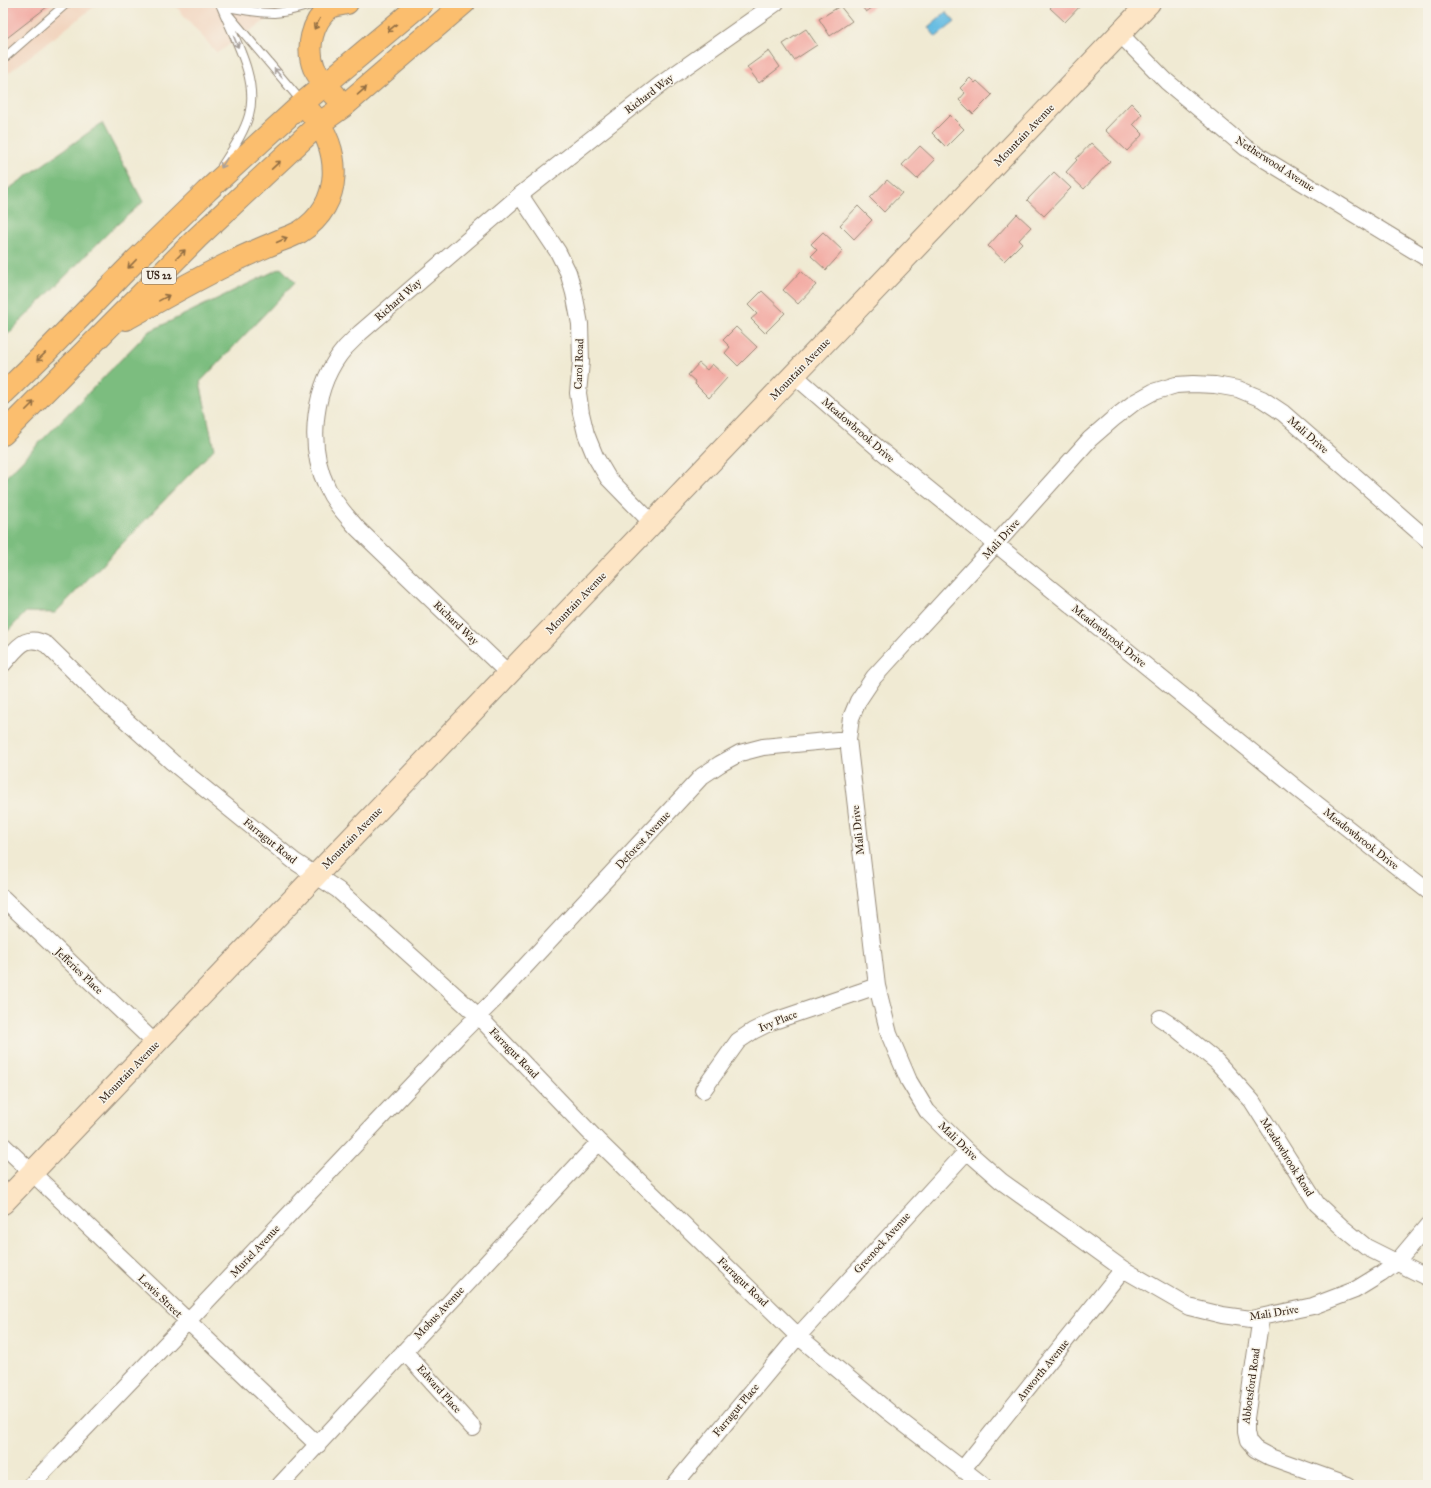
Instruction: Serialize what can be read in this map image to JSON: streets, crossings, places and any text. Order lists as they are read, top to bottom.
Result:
{
  "streets": {
    "highway": ["US 22"],
    "street": [
      "Richard Way",
      "Mountain Avenue",
      "Netherwood Avenue",
      "Carol Road",
      "Meadowbrook Drive",
      "Mali Drive",
      "Deforest Avenue",
      "Farragut Road",
      "Jefferies Place",
      "Ivy Place",
      "Meadowbrook Road",
      "Greenock Avenue",
      "Muriel Avenue",
      "Lewis Street",
      "Mobus Avenue",
      "Anworth Avenue",
      "Abbotsford Road",
      "Edward Place",
      "Farragut Place"
    ]
  },
  "crossings": [
    ["Richard Way", "Mountain Avenue"],
    ["Richard Way", "Carol Road"],
    ["Mountain Avenue", "Netherwood Avenue"],
    ["Mountain Avenue", "Carol Road"],
    ["Mountain Avenue", "Meadowbrook Drive"],
    ["Mountain Avenue", "Farragut Road"],
    ["Mountain Avenue", "Jefferies Place"],
    ["Mountain Avenue", "Lewis Street"],
    ["Meadowbrook Drive", "Mali Drive"],
    ["Mali Drive", "Deforest Avenue"],
    ["Mali Drive", "Ivy Place"],
    ["Mali Drive", "Meadowbrook Road"],
    ["Mali Drive", "Greenock Avenue"],
    ["Mali Drive", "Anworth Avenue"],
    ["Mali Drive", "Abbotsford Road"],
    ["Deforest Avenue", "Farragut Road"],
    ["Deforest Avenue", "Muriel Avenue"],
    ["Farragut Road", "Greenock Avenue"],
    ["Farragut Road", "Muriel Avenue"],
    ["Farragut Road", "Mobus Avenue"],
    ["Farragut Road", "Anworth Avenue"],
    ["Farragut Road", "Farragut Place"],
    ["Greenock Avenue", "Farragut Place"],
    ["Muriel Avenue", "Lewis Street"],
    ["Lewis Street", "Mobus Avenue"],
    ["Mobus Avenue", "Edward Place"]
  ]
}
